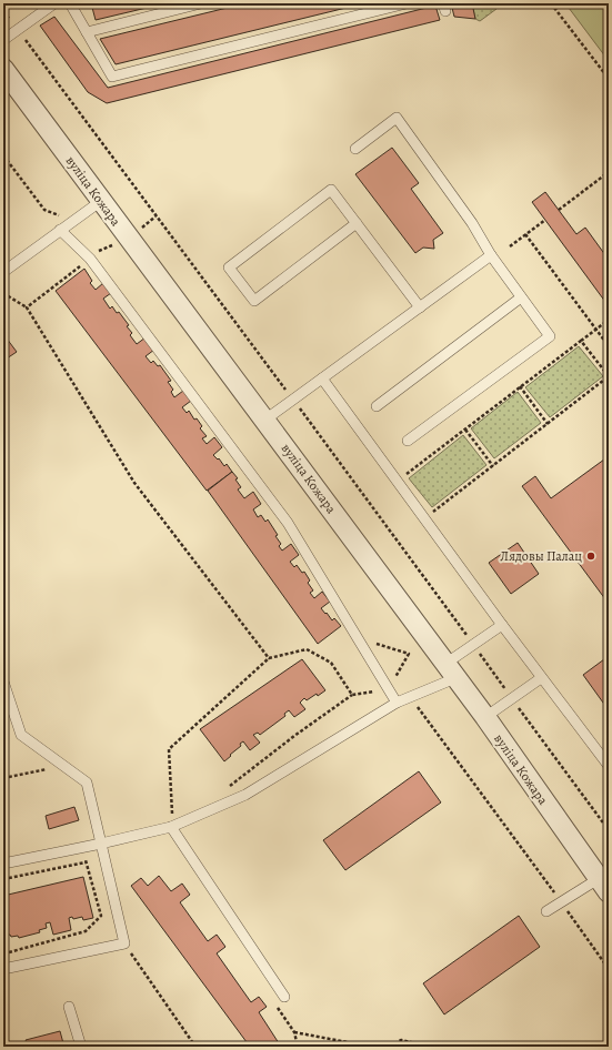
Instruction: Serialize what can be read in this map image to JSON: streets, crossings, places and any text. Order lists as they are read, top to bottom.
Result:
{
  "streets": {
    "street": ["вуліца Кожара"]
  },
  "places": ["Лядовы Палац"]
}
